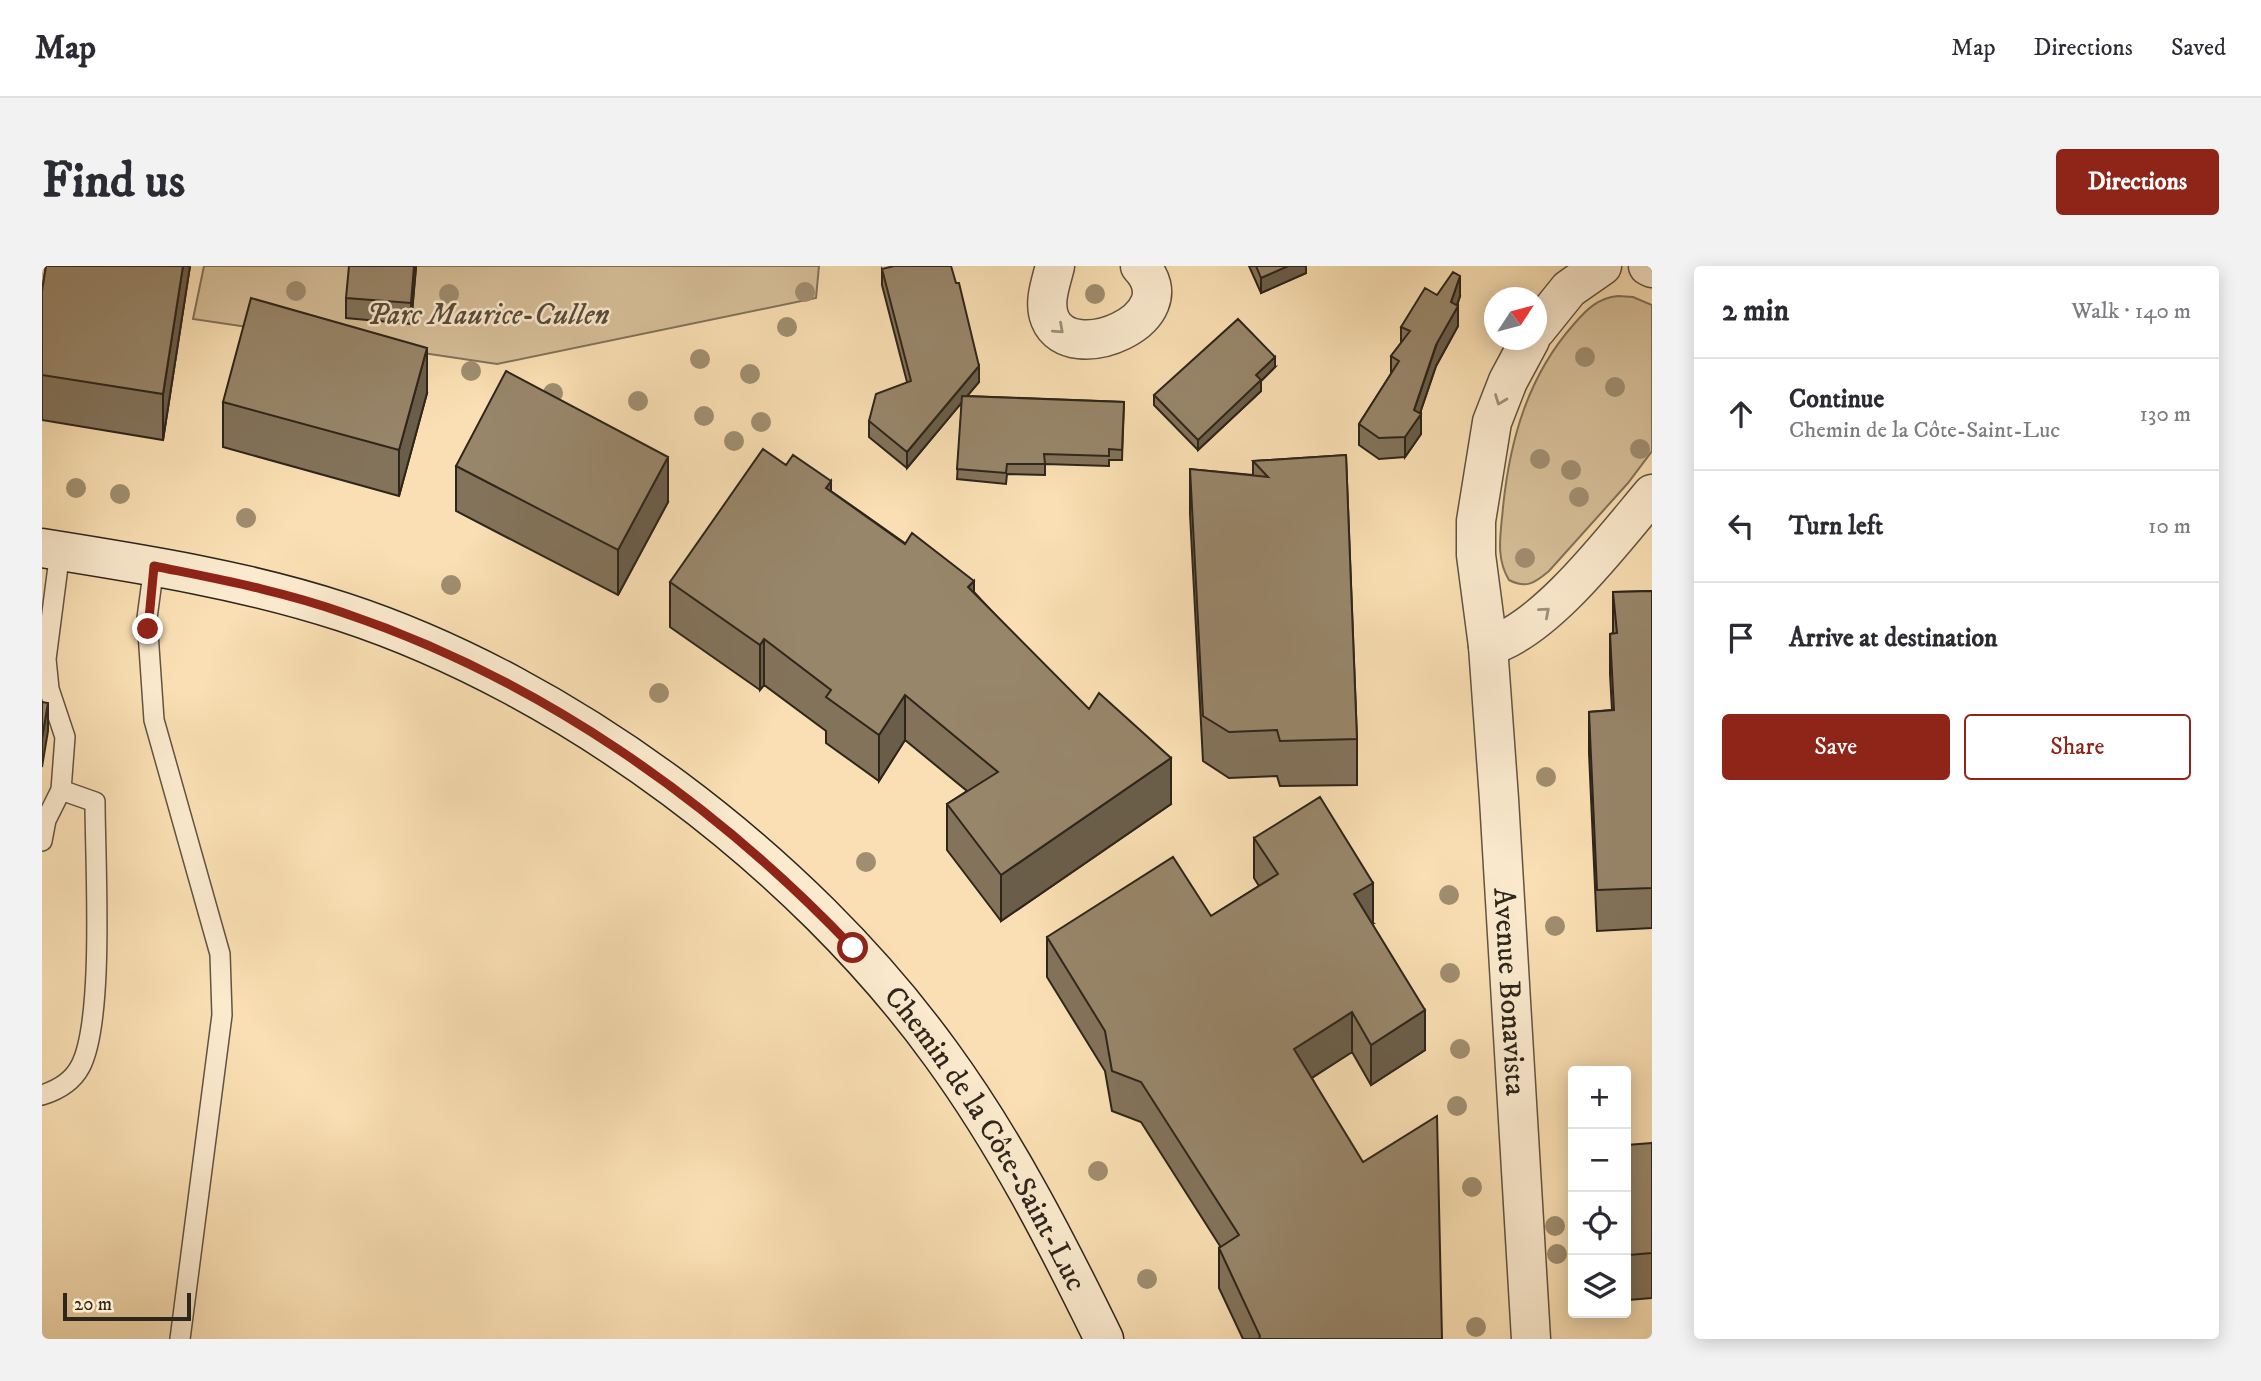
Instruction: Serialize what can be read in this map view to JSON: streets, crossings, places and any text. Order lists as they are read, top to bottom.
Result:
{
  "streets": {
    "street": ["Avenue Bonavista", "Chemin de la Côte-Saint-Luc"]
  },
  "parks": ["Parc Maurice-Cullen"],
  "scale_bar": "20 m",
  "north": "top right",
  "page": {
    "header": "Map",
    "nav": ["Map", "Directions", "Saved"],
    "buttons": [
      "Directions",
      ["Save", "Share"]
    ],
    "title": "Find us",
    "heading": ["2 min", "Walk · 140 m"],
    "list": [
      ["Continue", "Chemin de la Côte-Saint-Luc", "130 m"],
      ["Turn left", "10 m"],
      "Arrive at destination"
    ],
    "map_buttons": ["+", "−"],
    "scale": "20 m"
  }
}
